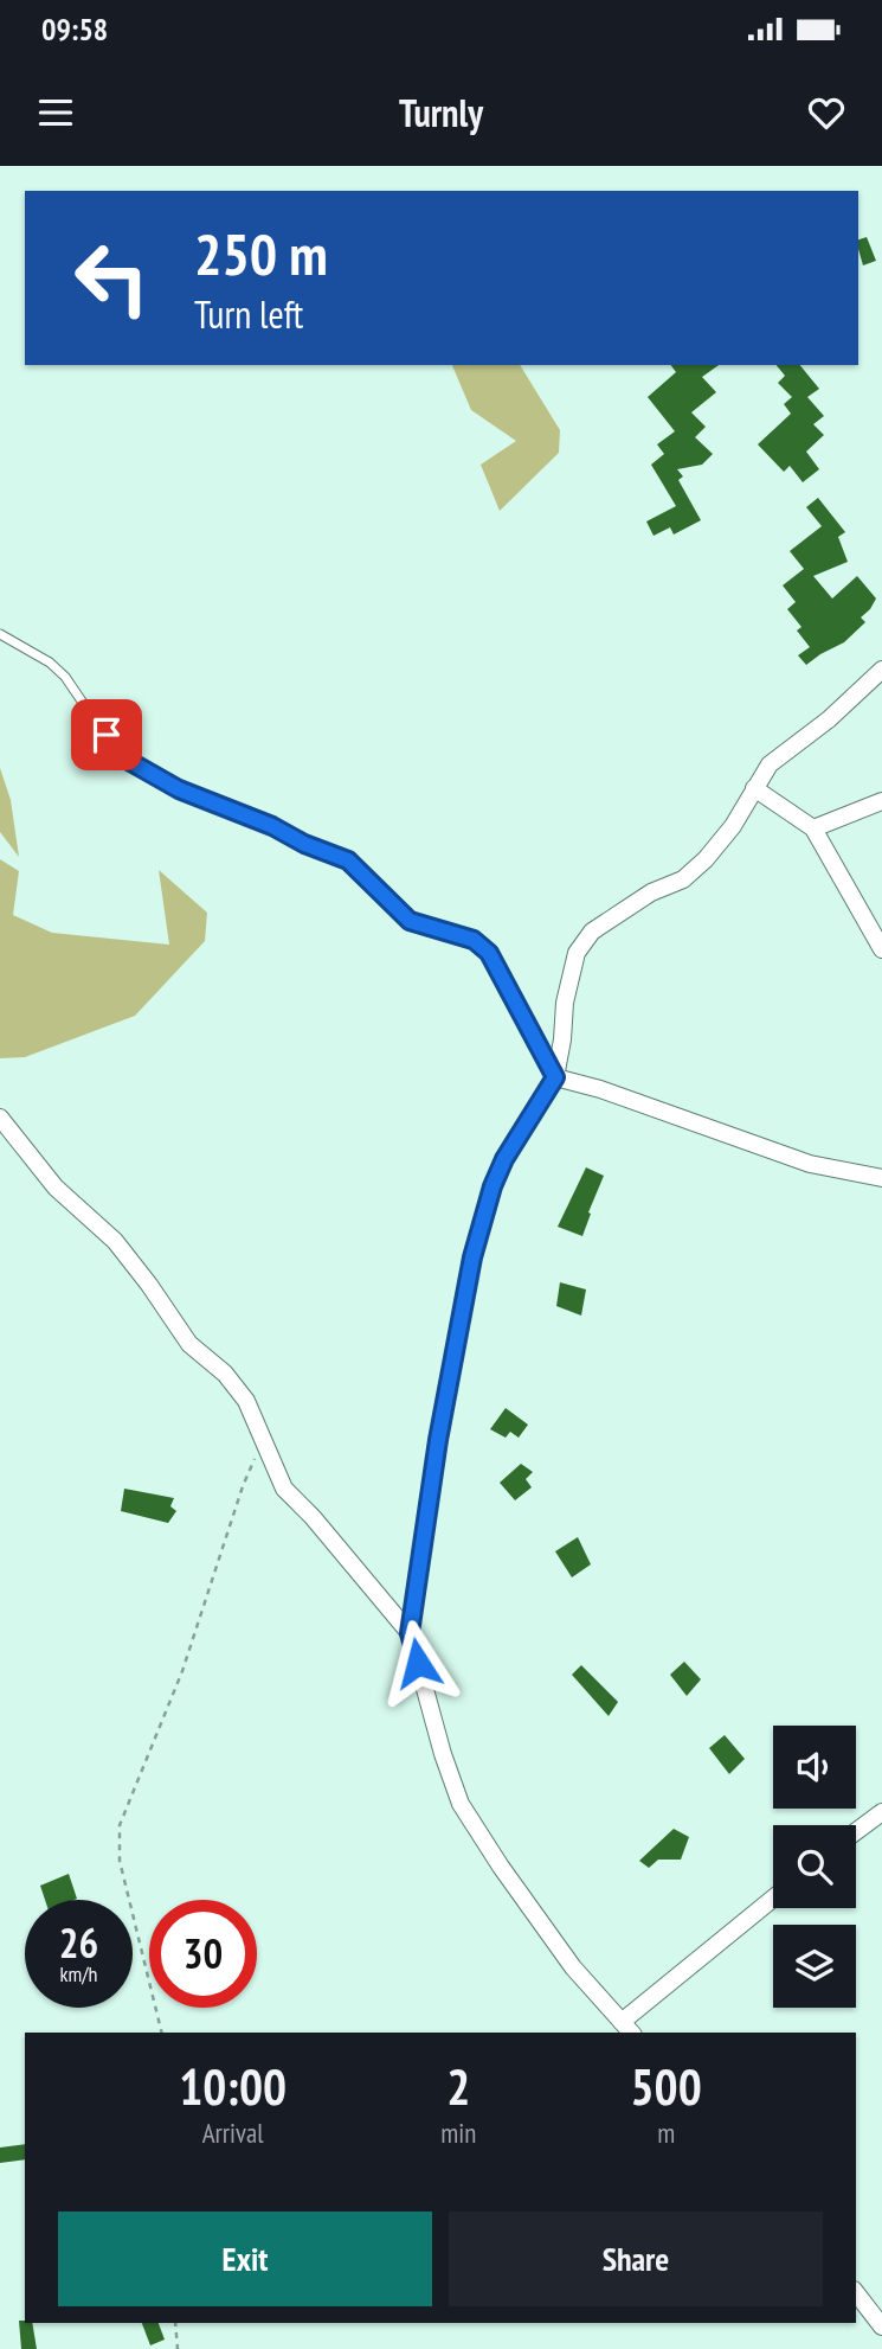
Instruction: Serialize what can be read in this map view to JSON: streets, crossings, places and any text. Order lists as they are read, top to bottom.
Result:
{
  "page": {
    "status": "09:58",
    "header": "Turnly",
    "turn": ["250 m", "Turn left"],
    "speed": "26 km/h",
    "limit": "30",
    "eta": [
      "10:00",
      "Arrival",
      "2",
      "min",
      "500",
      "m"
    ],
    "buttons": ["Exit", "Share"]
  }
}
